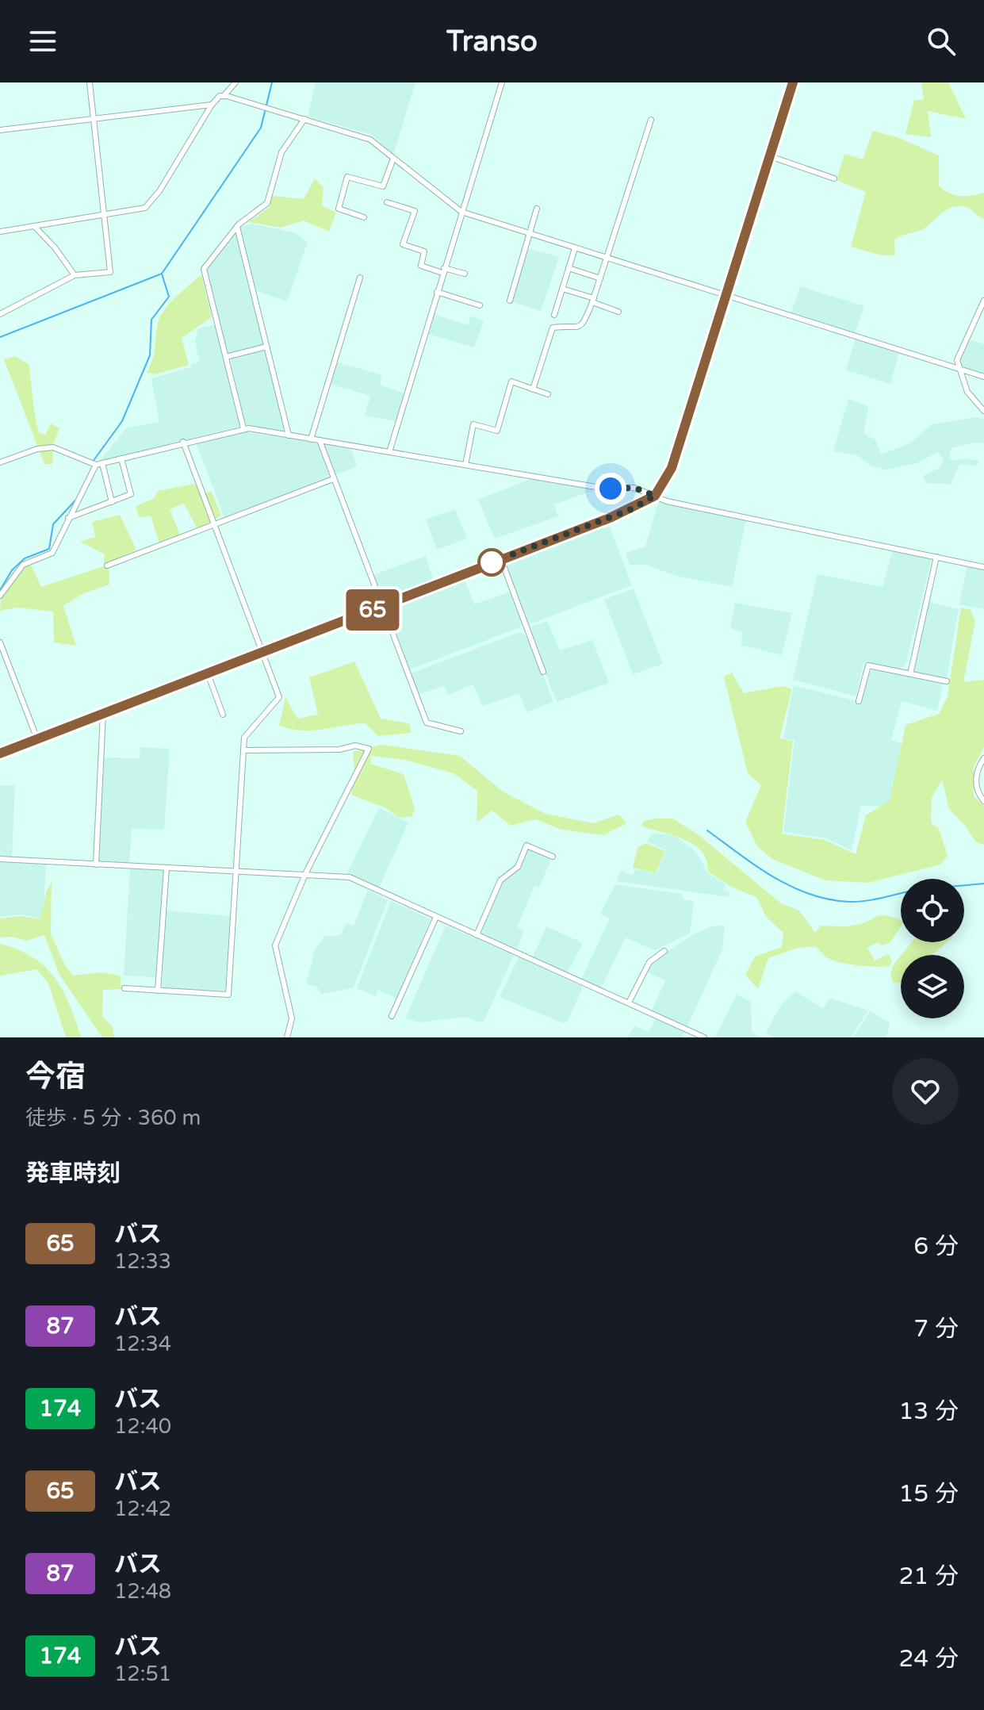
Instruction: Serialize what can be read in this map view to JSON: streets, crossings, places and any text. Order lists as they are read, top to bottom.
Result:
{
  "lines": ["bus line 65"],
  "page": {
    "header": "Transo",
    "on_map": "65",
    "heading": [
      ["今宿", "徒歩 · 5 分 · 360 m"],
      "発車時刻"
    ],
    "list": [
      {
        "mark": "65",
        "name": "バス",
        "note": "12:33",
        "value": "6 分"
      },
      {
        "mark": "87",
        "name": "バス",
        "note": "12:34",
        "value": "7 分"
      },
      {
        "mark": "174",
        "name": "バス",
        "note": "12:40",
        "value": "13 分"
      },
      {
        "mark": "65",
        "name": "バス",
        "note": "12:42",
        "value": "15 分"
      },
      {
        "mark": "87",
        "name": "バス",
        "note": "12:48",
        "value": "21 分"
      },
      {
        "mark": "174",
        "name": "バス",
        "note": "12:51",
        "value": "24 分"
      }
    ]
  }
}
